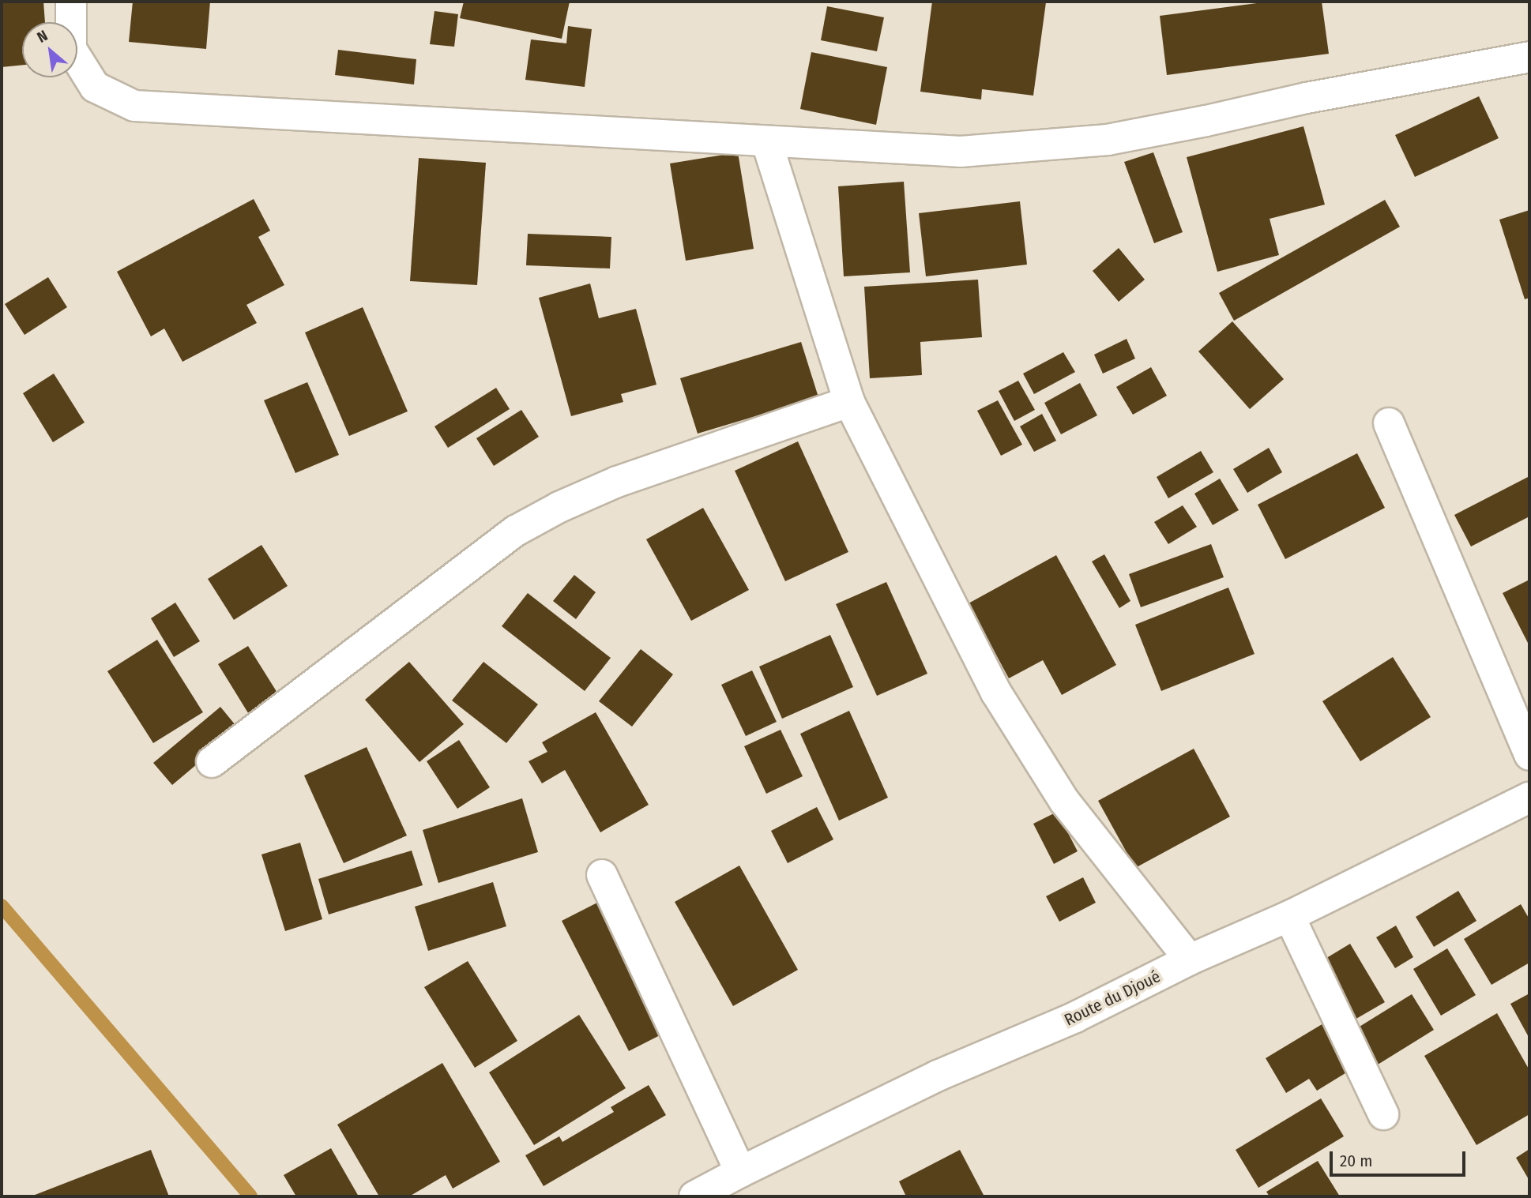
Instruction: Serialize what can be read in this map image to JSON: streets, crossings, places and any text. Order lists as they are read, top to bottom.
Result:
{
  "streets": {
    "street": ["Route du Djoué"]
  },
  "scale_bar": "20 m",
  "north": "top left"
}
